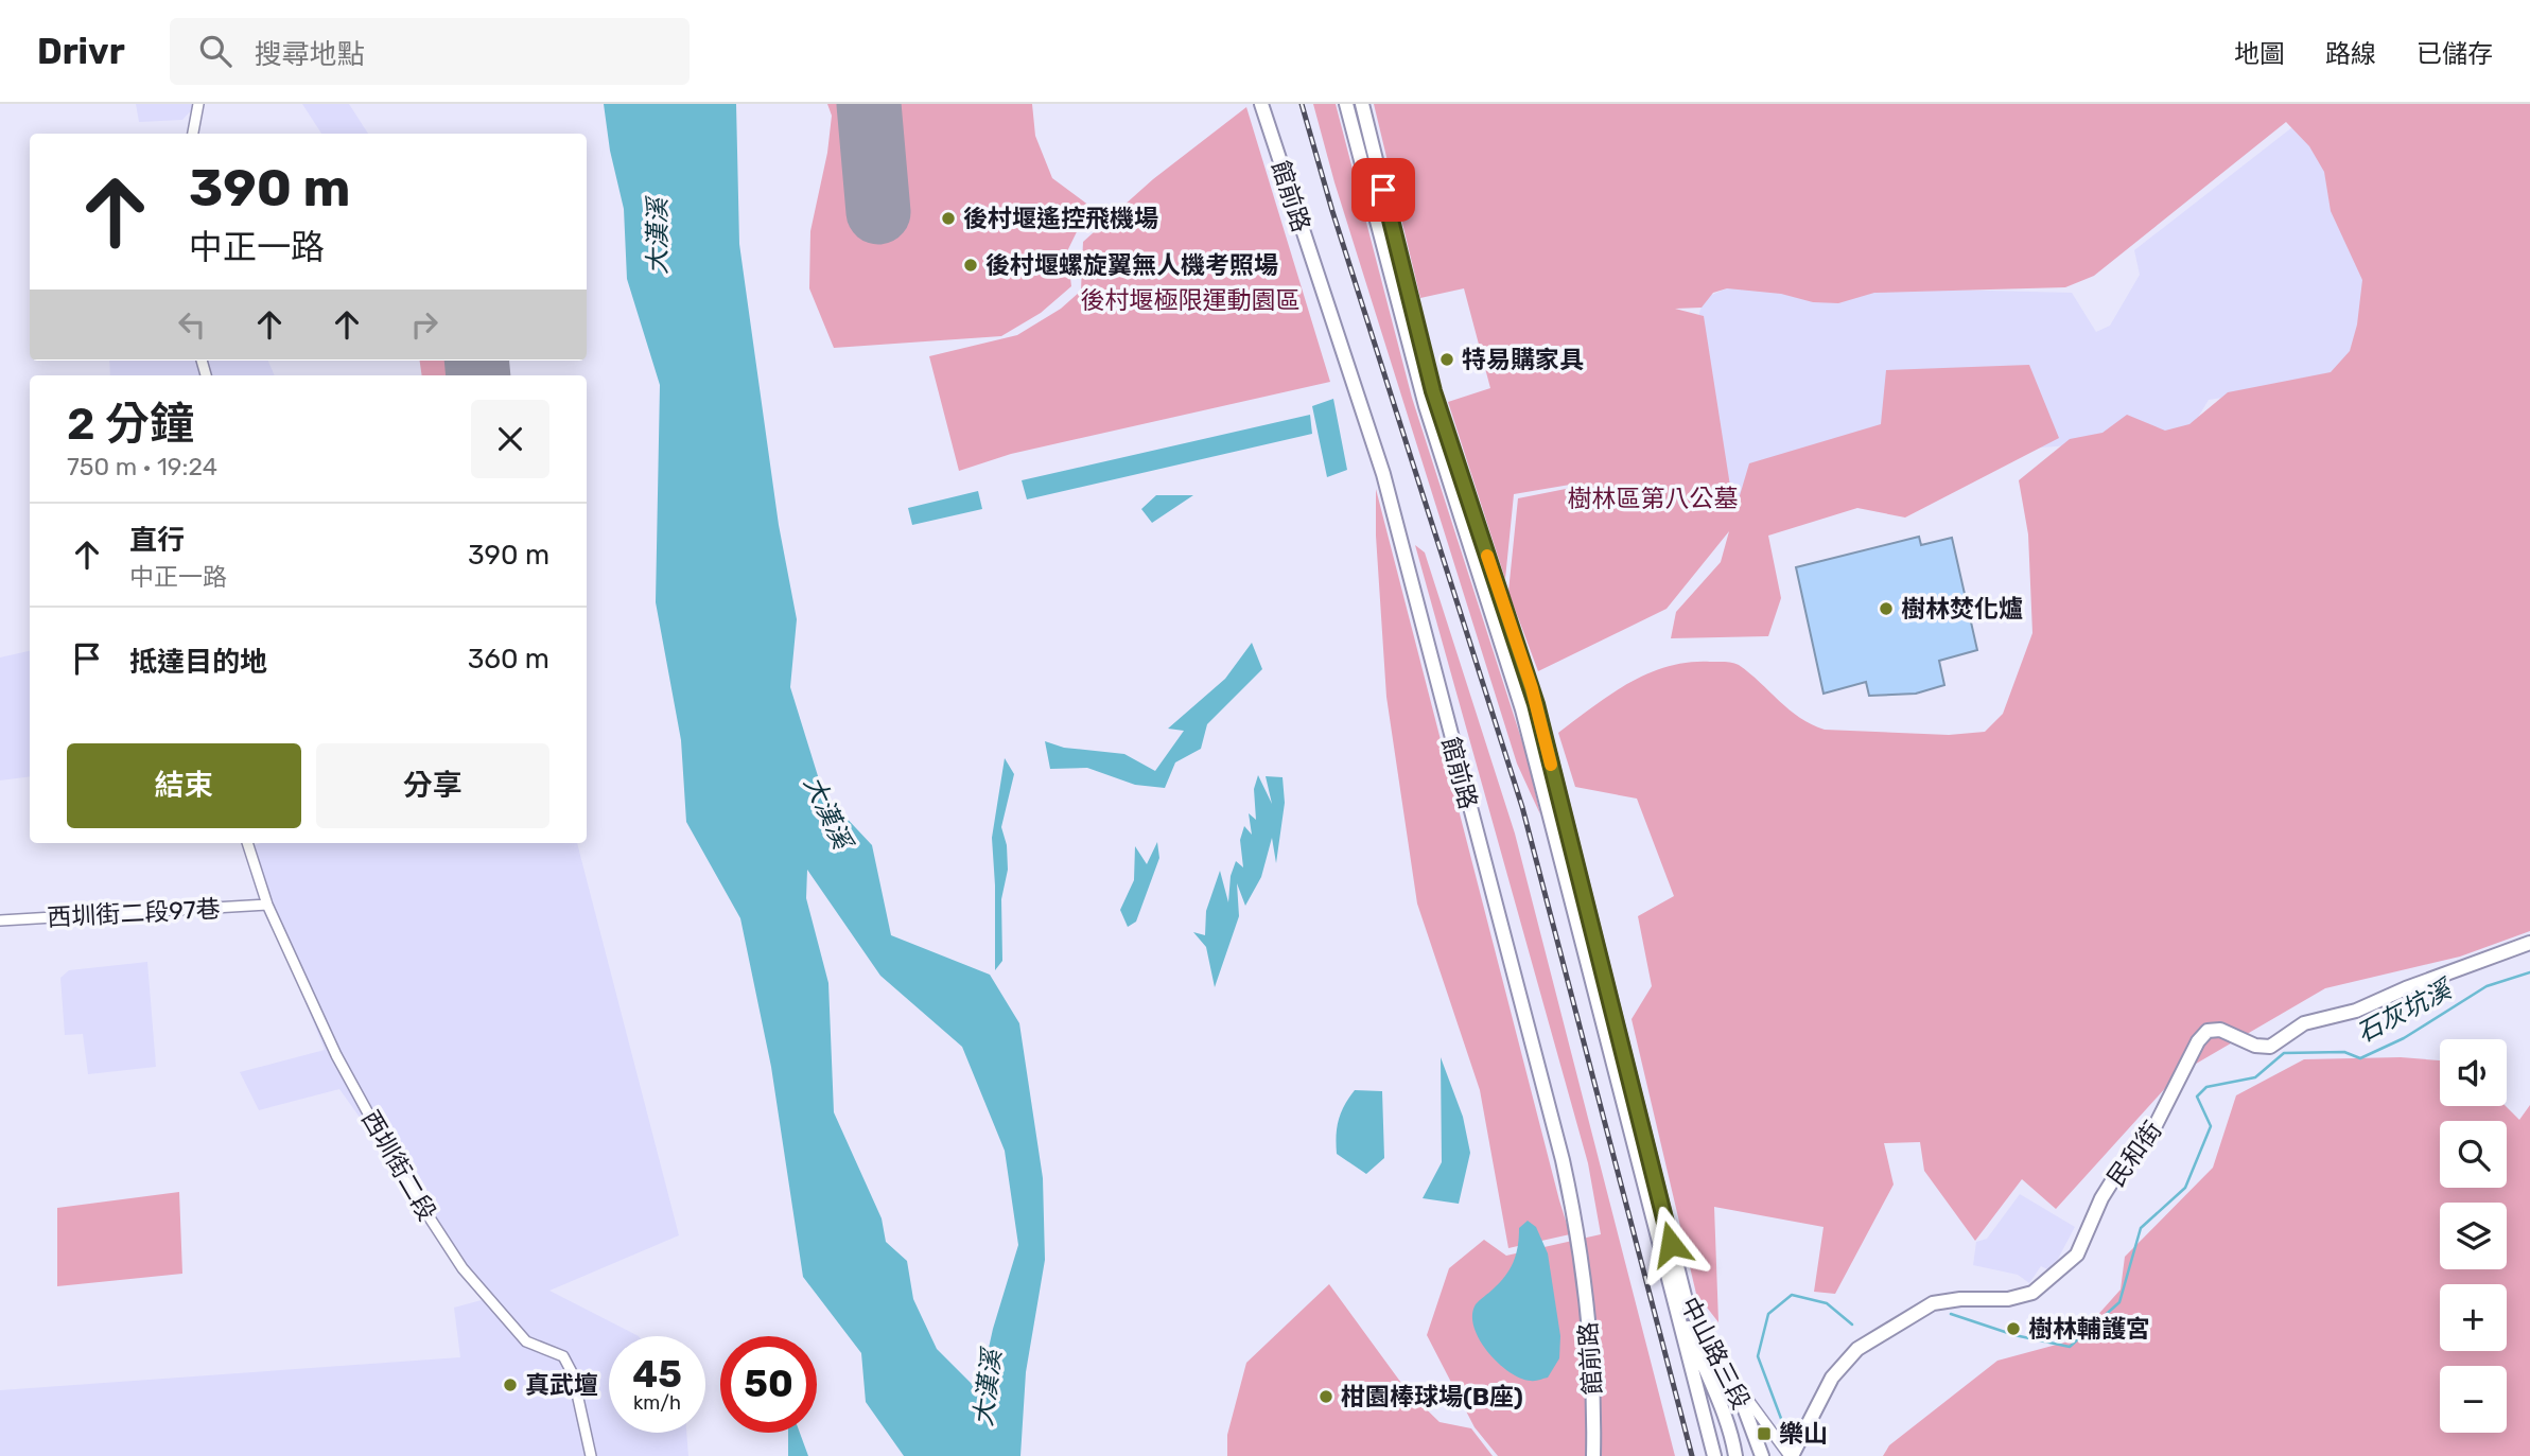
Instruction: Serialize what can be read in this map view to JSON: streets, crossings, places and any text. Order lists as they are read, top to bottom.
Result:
{
  "streets": {
    "main road": ["館前路", "民和街", "中山路三段"],
    "street": ["西圳街二段97巷", "西圳街二段"]
  },
  "crossings": [
    ["西圳街二段97巷", "西圳街二段"]
  ],
  "water": ["大漢溪", "石灰坑溪"],
  "parks": ["後村堰極限運動園區", "樹林區第八公墓"],
  "places": {
    "other": [
      "後村堰遙控飛機場",
      "後村堰螺旋翼無人機考照場",
      "特易購家具",
      "樹林焚化爐",
      "樹林輔護宮",
      "真武壇",
      "柑園棒球場(B座)"
    ],
    "transit": ["樂山"]
  },
  "page": {
    "header": "Drivr",
    "search": "搜尋地點",
    "nav": ["地圖", "路線", "已儲存"],
    "turn": ["390 m", "中正一路"],
    "heading": ["2 分鐘", "750 m · 19:24"],
    "list": [
      {
        "name": "直行",
        "note": "中正一路",
        "value": "390 m"
      },
      {
        "name": "抵達目的地",
        "value": "360 m"
      }
    ],
    "buttons": ["結束", "分享"],
    "map_buttons": ["+", "−"],
    "speed": "45 km/h",
    "limit": "50"
  }
}
